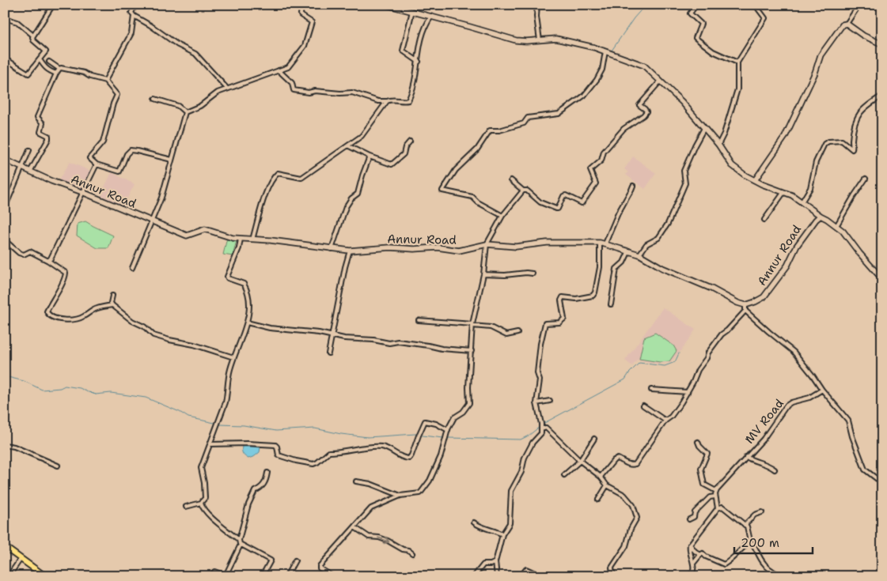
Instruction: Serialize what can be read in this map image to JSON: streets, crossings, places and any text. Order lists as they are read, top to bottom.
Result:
{
  "streets": {
    "main road": ["Annur Road"],
    "street": ["MV Road"]
  },
  "scale_bar": "200 m"
}
